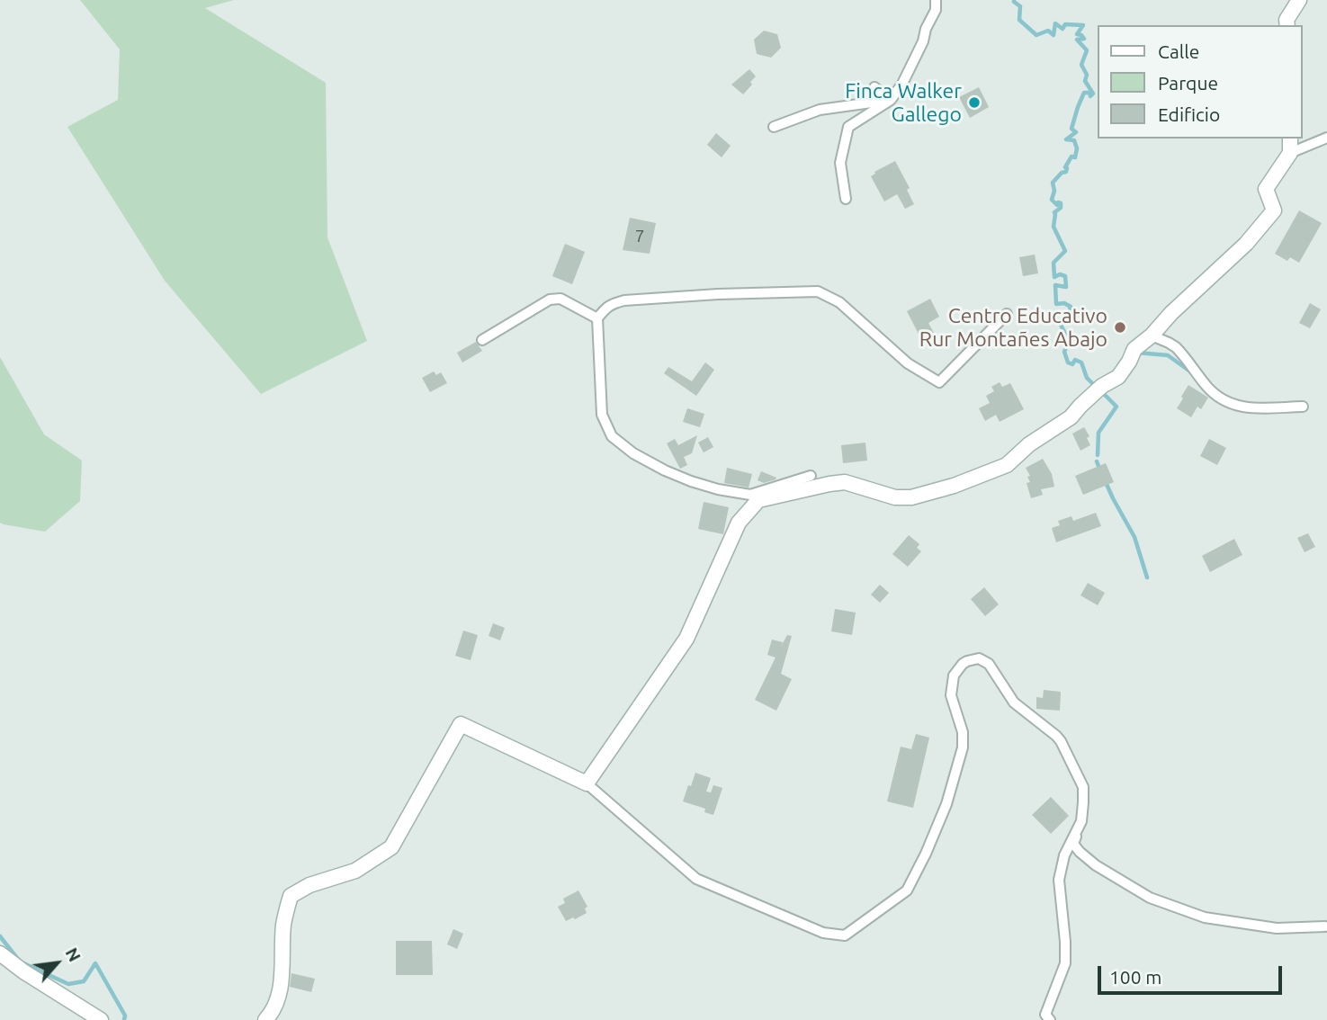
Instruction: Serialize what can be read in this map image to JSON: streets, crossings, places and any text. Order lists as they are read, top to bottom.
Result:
{
  "places": ["Finca Walker Gallego", "Centro Educativo Rur Montañes Abajo"],
  "house_numbers": ["7"],
  "legend": ["Calle", "Parque", "Edificio"],
  "scale_bar": "100 m",
  "north": "top right"
}
